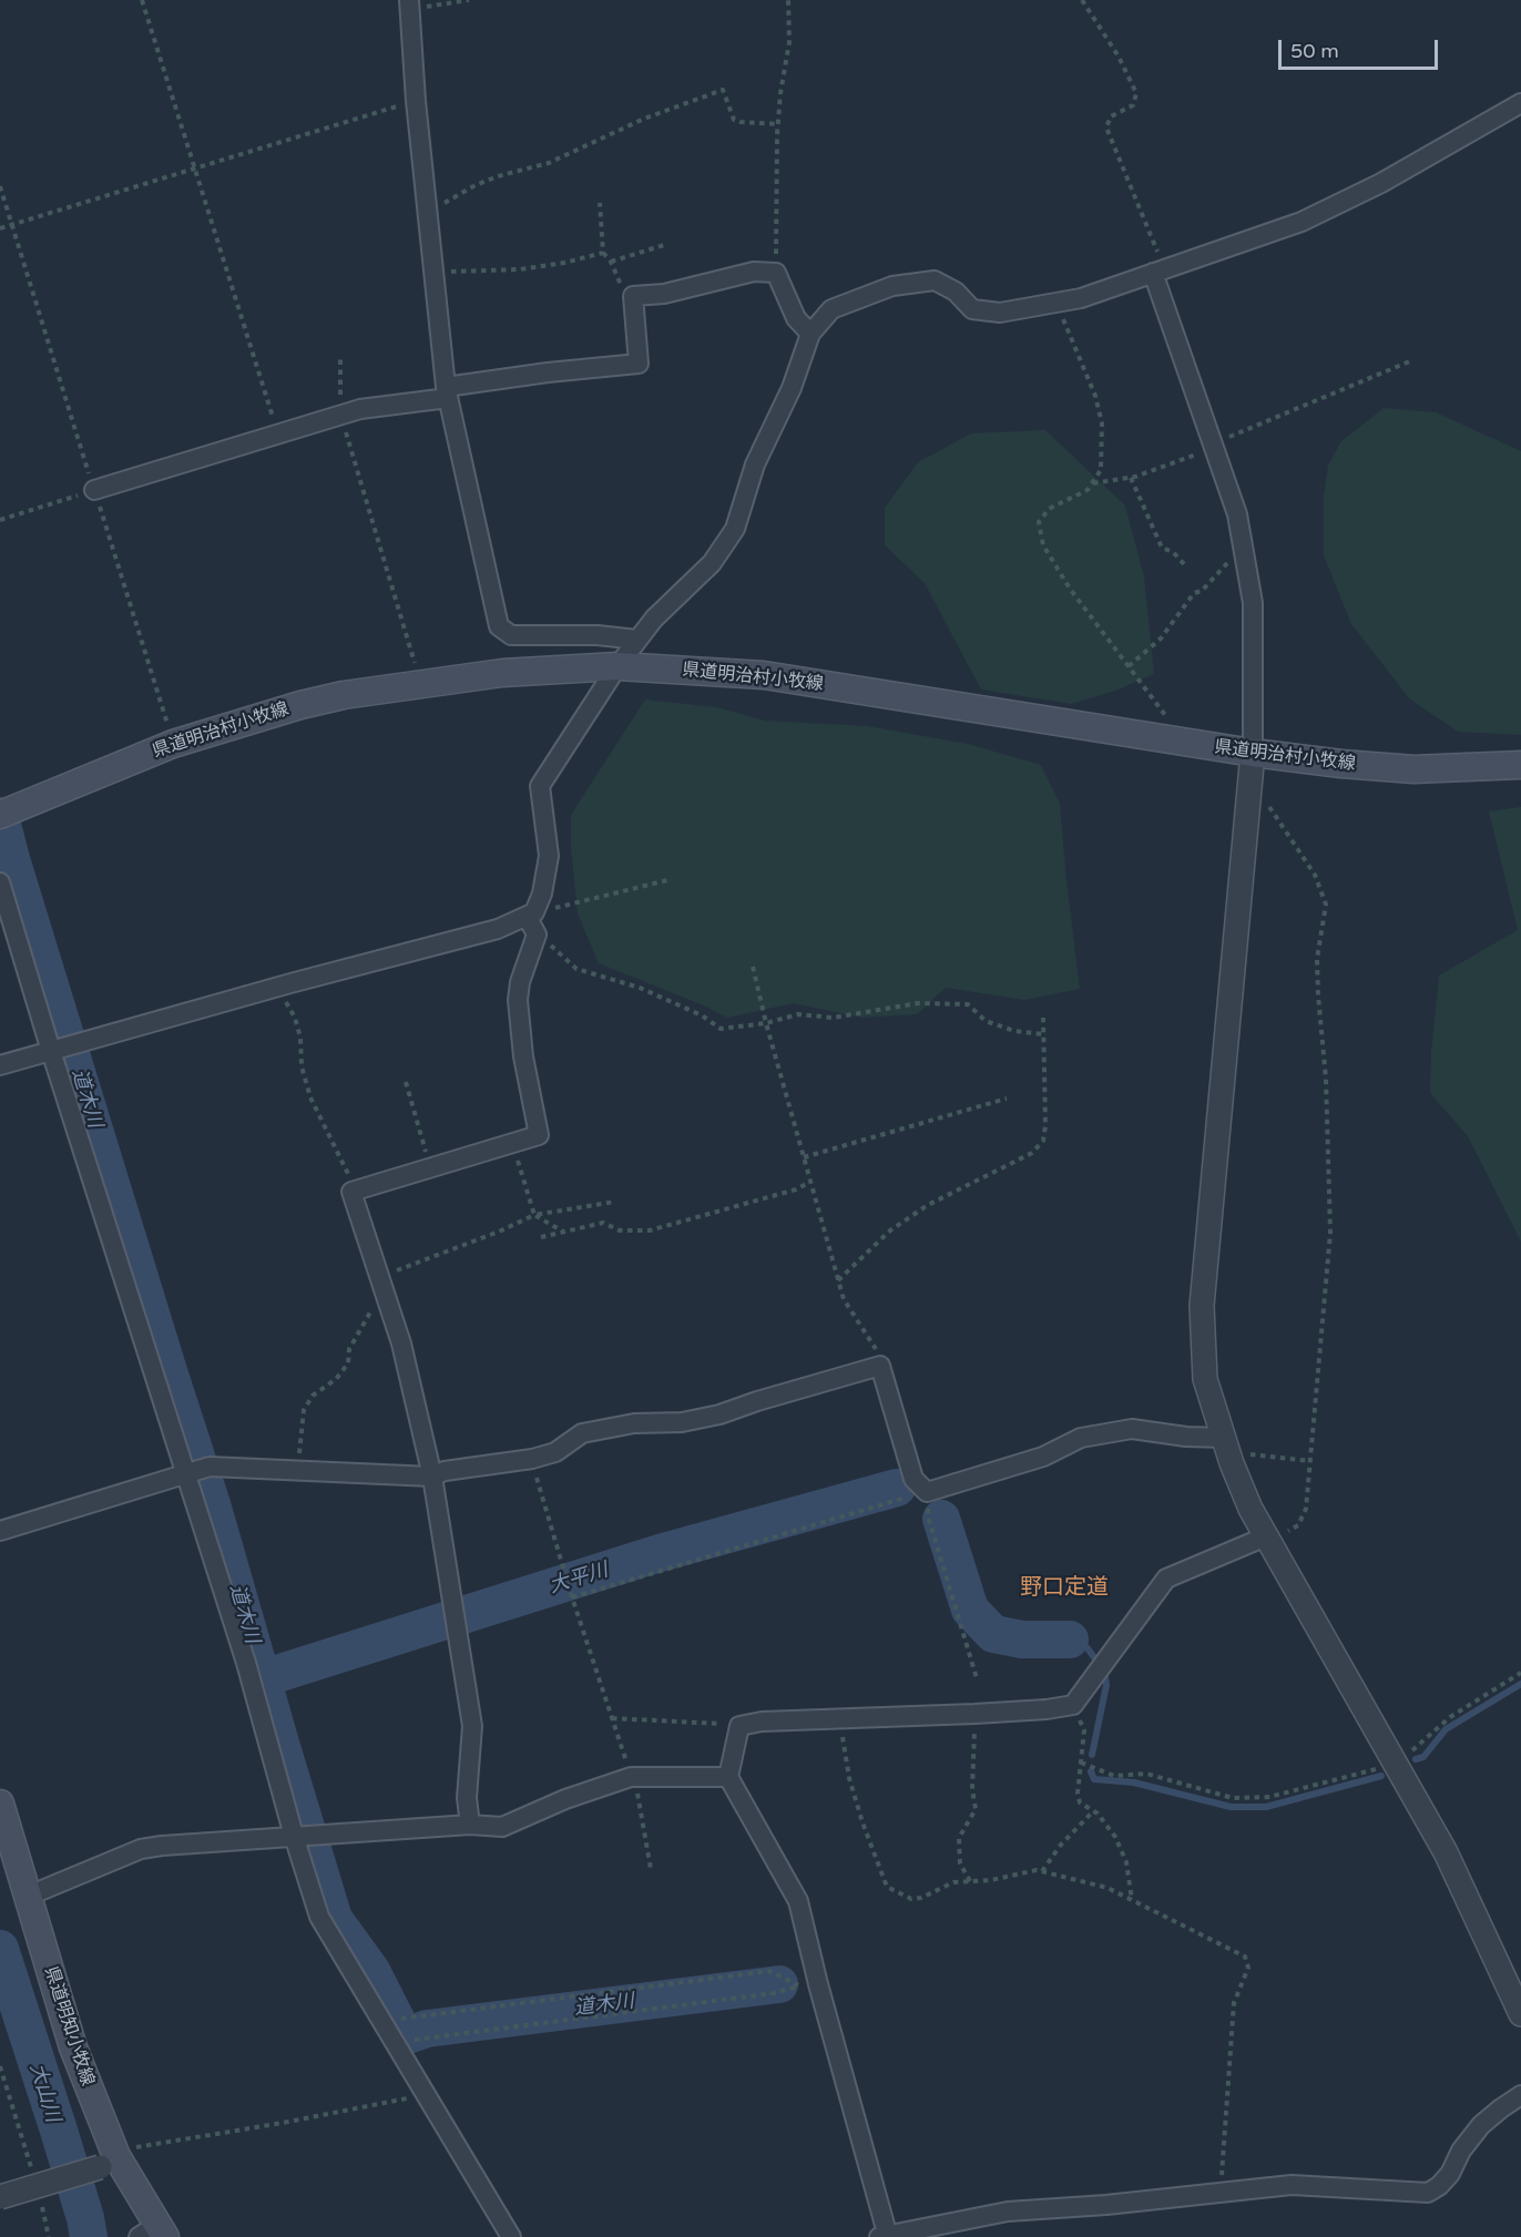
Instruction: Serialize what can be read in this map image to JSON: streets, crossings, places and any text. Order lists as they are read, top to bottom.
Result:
{
  "streets": {
    "main road": ["県道明治村小牧線", "県道明知小牧線"]
  },
  "districts": ["野口定道"],
  "water": ["道木川", "大平川", "大山川"],
  "scale_bar": "50 m"
}
